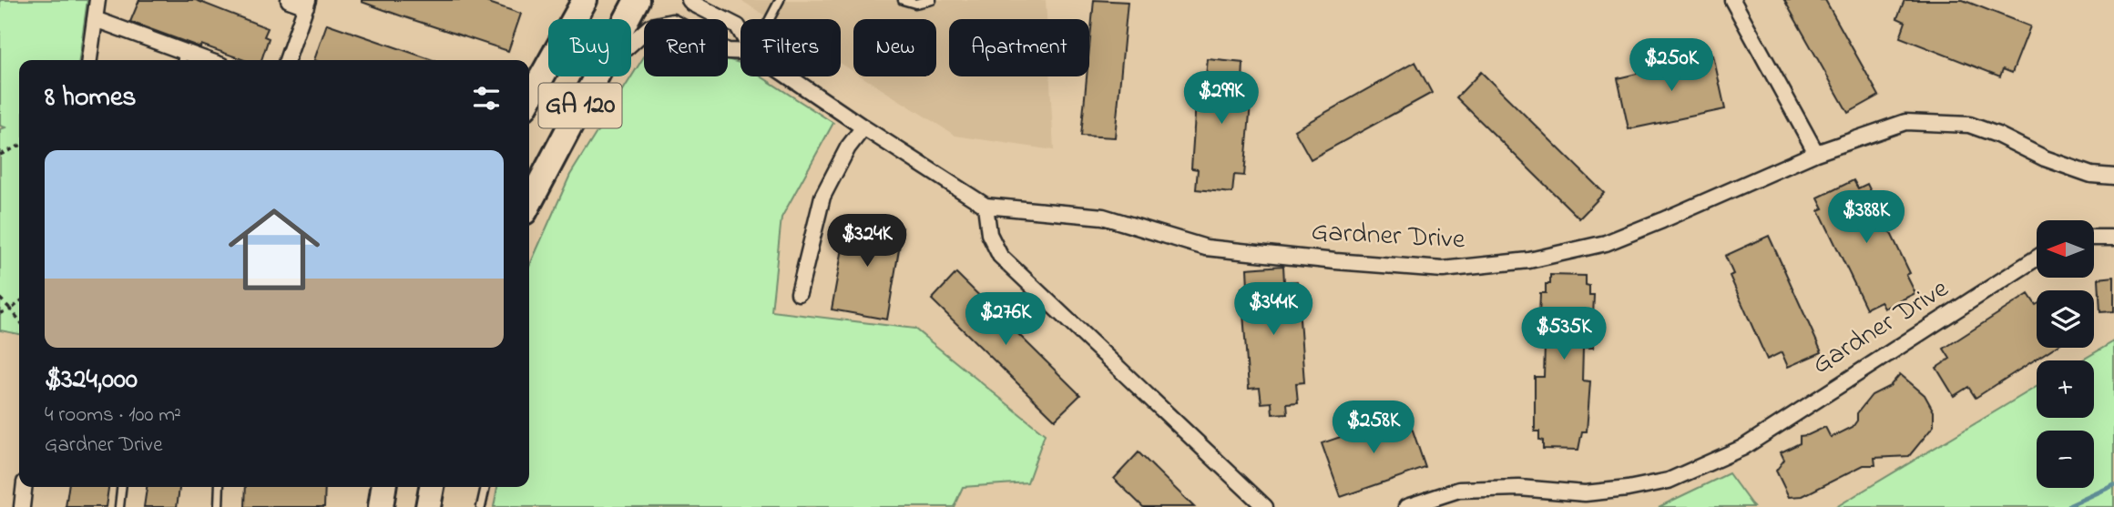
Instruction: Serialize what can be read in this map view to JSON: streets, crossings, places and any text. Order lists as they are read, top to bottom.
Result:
{
  "streets": {
    "highway": ["GA 120"],
    "street": ["Gardner Drive"]
  },
  "north": "left",
  "page": {
    "chip": [
      "Buy",
      "Rent",
      "Filters",
      "New",
      "Apartment"
    ],
    "price": [
      "$250K",
      "$299K",
      "$388K",
      "$324K",
      "$344K",
      "$276K",
      "$535K",
      "$258K"
    ],
    "heading": "8 homes",
    "list": [
      {
        "name": "$324,000",
        "note": "4 rooms · 100 m² · Gardner Drive"
      }
    ],
    "map_buttons": ["+", "−"]
  }
}
